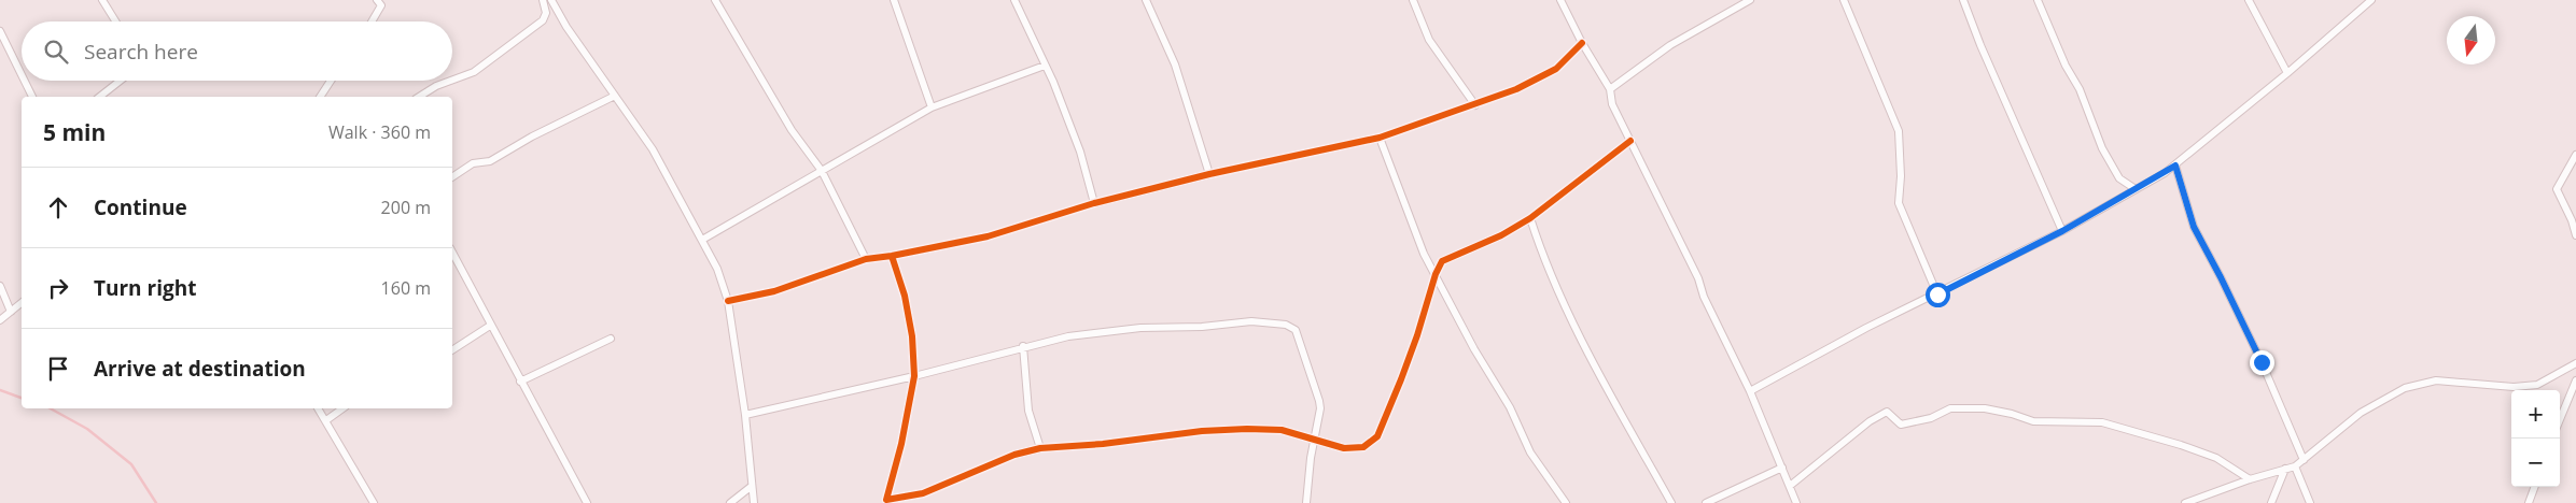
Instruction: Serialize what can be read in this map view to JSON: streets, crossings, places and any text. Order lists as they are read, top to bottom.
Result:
{
  "north": "bottom",
  "page": {
    "search": "Search here",
    "heading": ["5 min", "Walk · 360 m"],
    "list": [
      ["Continue", "200 m"],
      ["Turn right", "160 m"],
      "Arrive at destination"
    ],
    "map_buttons": ["+", "−"]
  }
}
